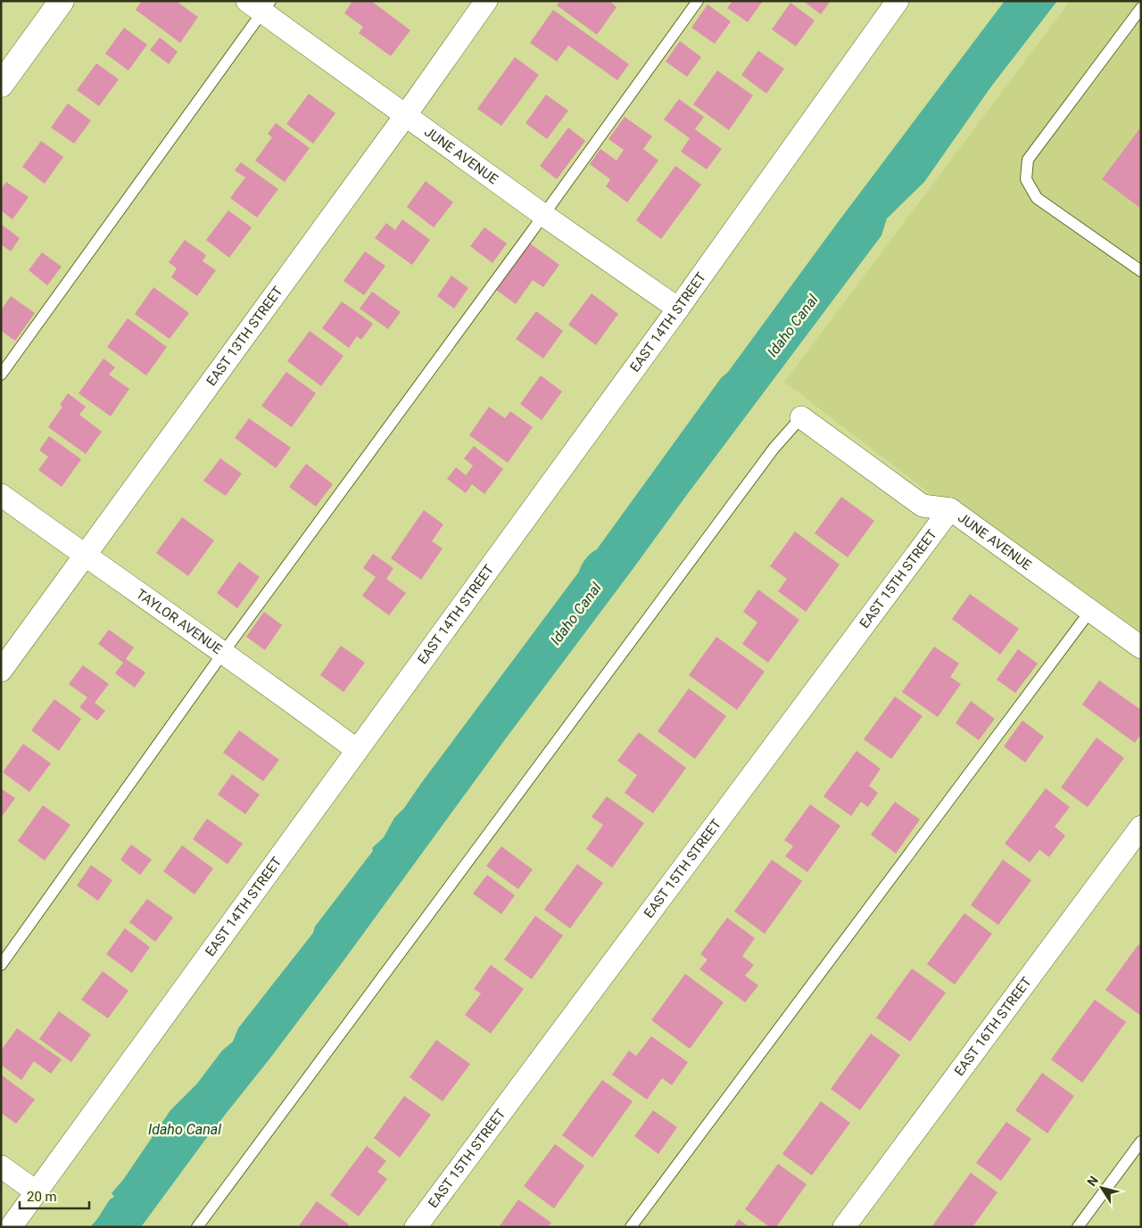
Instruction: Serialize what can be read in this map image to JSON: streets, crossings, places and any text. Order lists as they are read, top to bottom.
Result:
{
  "streets": {
    "street": [
      "JUNE AVENUE",
      "EAST 14TH STREET",
      "EAST 13TH STREET",
      "EAST 15TH STREET",
      "TAYLOR AVENUE",
      "EAST 16TH STREET"
    ]
  },
  "crossings": [
    ["JUNE AVENUE", "EAST 14TH STREET"],
    ["JUNE AVENUE", "EAST 13TH STREET"],
    ["JUNE AVENUE", "EAST 15TH STREET"],
    ["EAST 14TH STREET", "TAYLOR AVENUE"],
    ["EAST 13TH STREET", "TAYLOR AVENUE"]
  ],
  "water": ["Idaho Canal"],
  "scale_bar": "20 m",
  "north": "top left"
}
